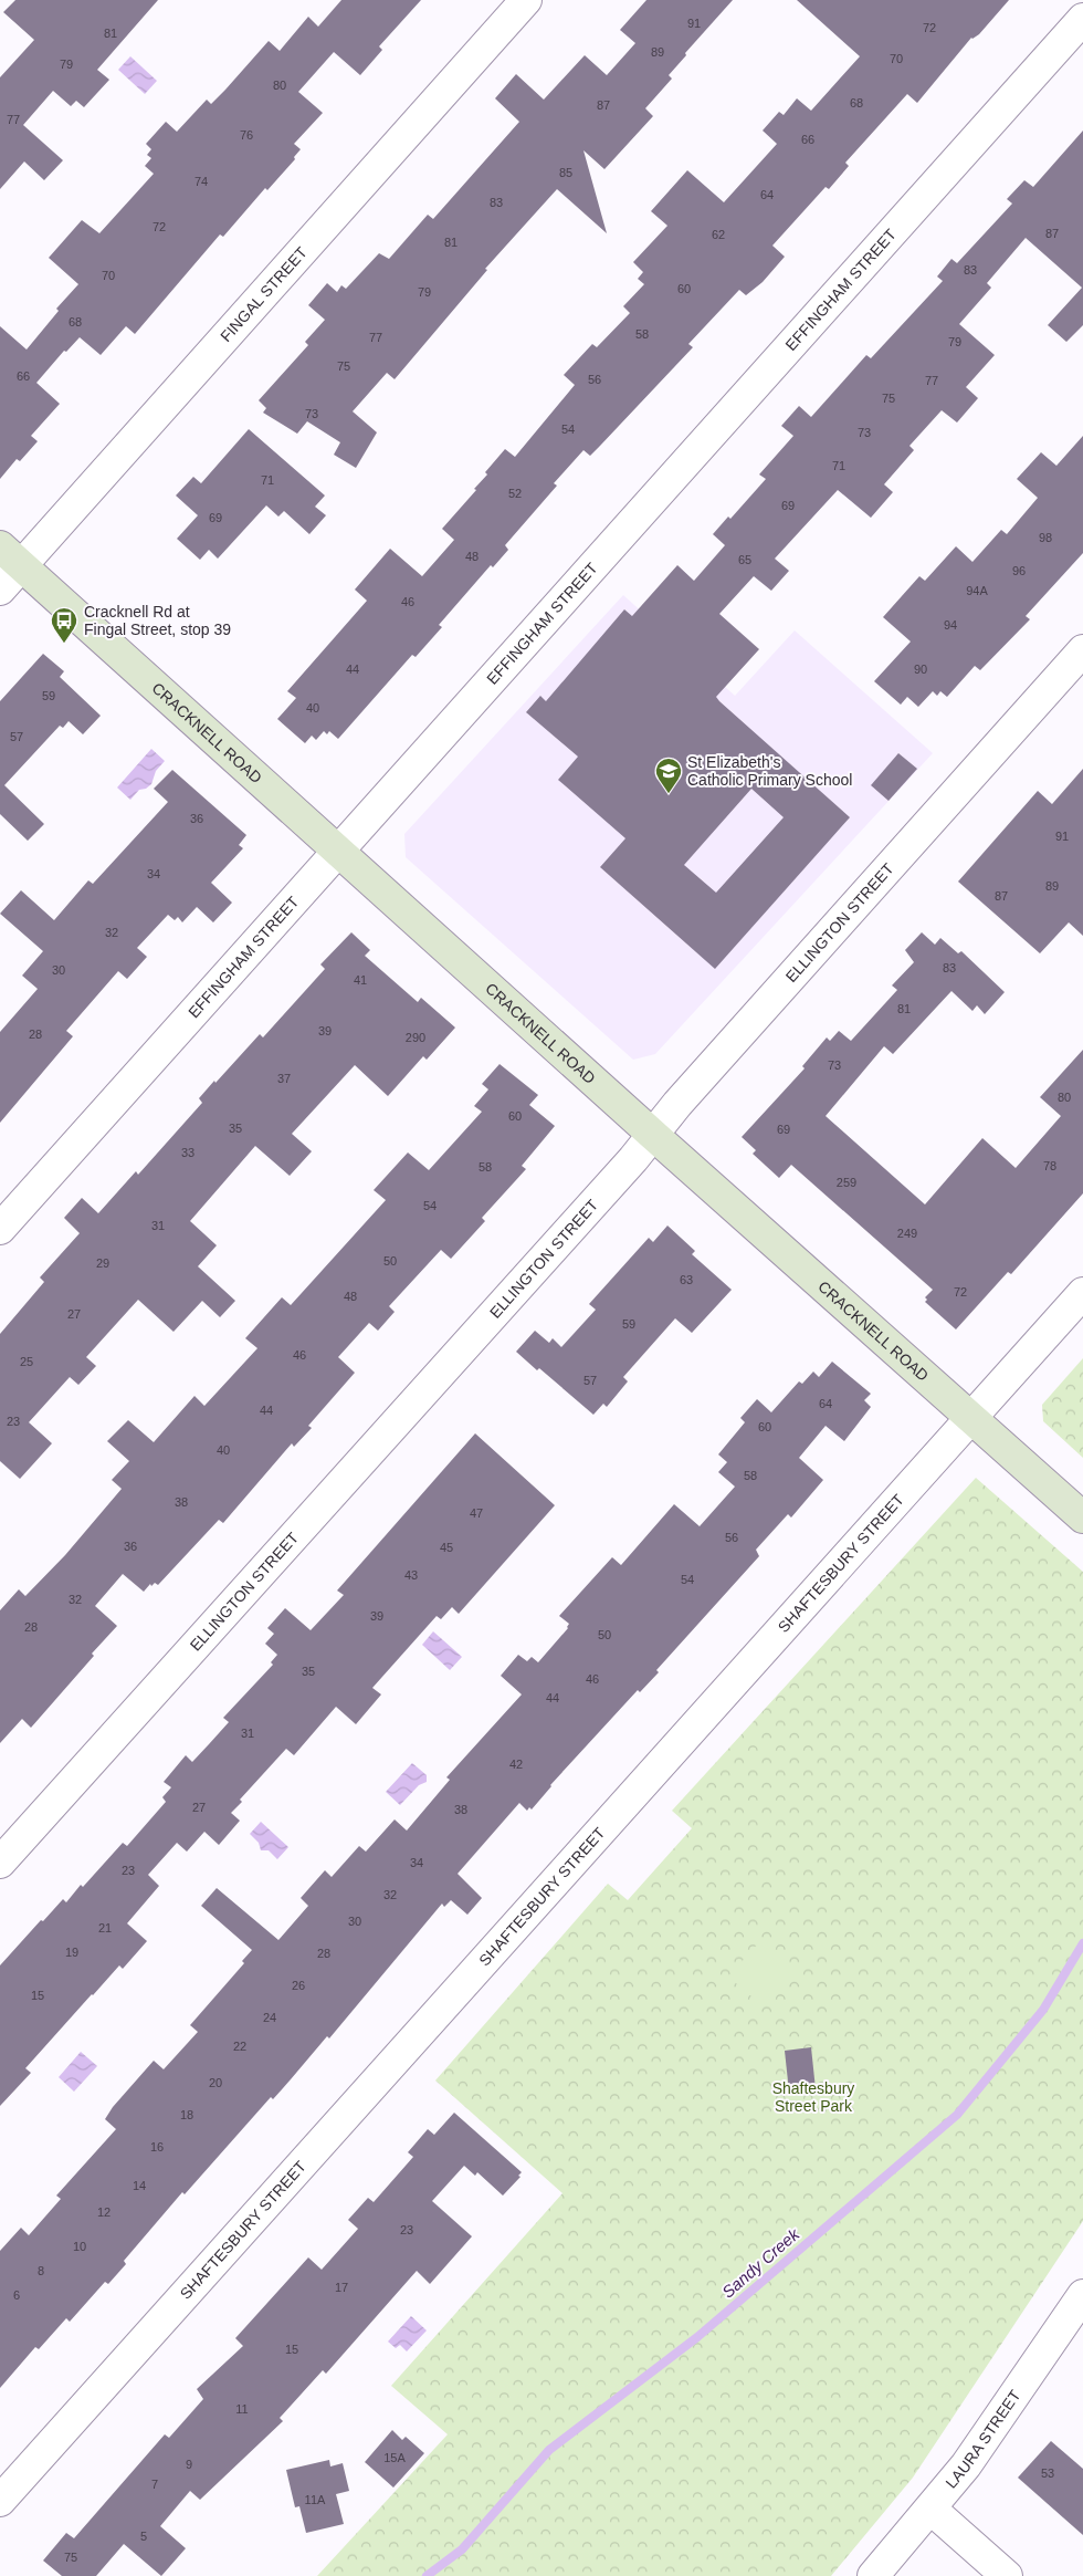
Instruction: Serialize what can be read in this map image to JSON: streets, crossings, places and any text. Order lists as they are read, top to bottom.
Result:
{
  "streets": {
    "street": [
      "EFFINGHAM STREET",
      "FINGAL STREET",
      "CRACKNELL ROAD",
      "ELLINGTON STREET",
      "SHAFTESBURY STREET",
      "LAURA STREET"
    ]
  },
  "crossings": [
    ["EFFINGHAM STREET", "CRACKNELL ROAD"],
    ["FINGAL STREET", "CRACKNELL ROAD"],
    ["CRACKNELL ROAD", "ELLINGTON STREET"],
    ["CRACKNELL ROAD", "SHAFTESBURY STREET"]
  ],
  "water": ["Sandy Creek"],
  "parks": ["Shaftesbury Street Park"],
  "places": {
    "bus stop": ["Cracknell Rd at Fingal Street, stop 39"],
    "school or university": ["St Elizabeth's Catholic Primary School"]
  },
  "house_numbers": [
    "91",
    "72",
    "81",
    "89",
    "70",
    "79",
    "80",
    "68",
    "87",
    "77",
    "76",
    "66",
    "85",
    "74",
    "64",
    "83",
    "72",
    "87",
    "62",
    "81",
    "83",
    "70",
    "60",
    "79",
    "68",
    "58",
    "77",
    "79",
    "75",
    "66",
    "56",
    "77",
    "75",
    "73",
    "54",
    "73",
    "71",
    "71",
    "52",
    "69",
    "69",
    "98",
    "48",
    "65",
    "96",
    "94A",
    "46",
    "94",
    "44",
    "90",
    "59",
    "40",
    "57",
    "36",
    "91",
    "34",
    "89",
    "87",
    "32",
    "83",
    "30",
    "41",
    "81",
    "39",
    "28",
    "290",
    "73",
    "37",
    "80",
    "60",
    "35",
    "69",
    "33",
    "78",
    "58",
    "259",
    "54",
    "31",
    "249",
    "50",
    "29",
    "63",
    "72",
    "48",
    "27",
    "59",
    "46",
    "25",
    "57",
    "64",
    "44",
    "23",
    "60",
    "40",
    "58",
    "38",
    "47",
    "56",
    "36",
    "45",
    "43",
    "54",
    "32",
    "39",
    "28",
    "50",
    "35",
    "46",
    "44",
    "31",
    "42",
    "27",
    "38",
    "34",
    "23",
    "32",
    "30",
    "21",
    "19",
    "28",
    "26",
    "15",
    "24",
    "22",
    "20",
    "18",
    "16",
    "14",
    "12",
    "23",
    "10",
    "8",
    "17",
    "6",
    "15",
    "11",
    "15A",
    "9",
    "53",
    "7",
    "11A",
    "5",
    "75"
  ]
}
